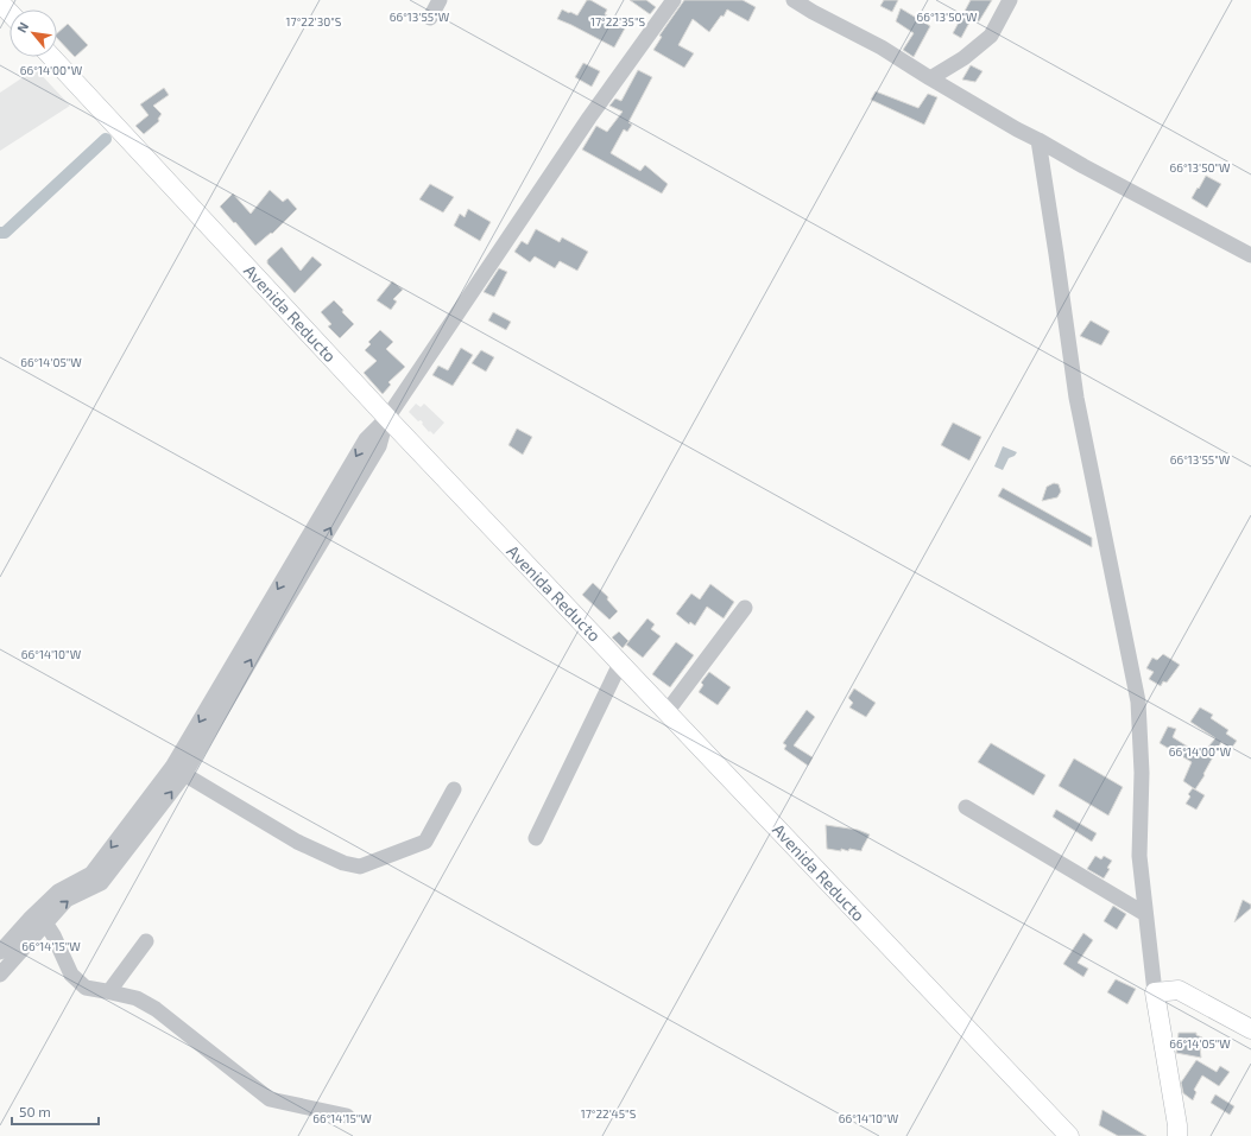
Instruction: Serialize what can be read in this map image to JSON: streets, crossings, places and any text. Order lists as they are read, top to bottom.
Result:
{
  "streets": {
    "main road": ["Avenida Reducto"]
  },
  "scale_bar": "50 m",
  "north": "top left",
  "coordinates": [
    "66°13'55\"W",
    "66°13'50\"W",
    "17°22'30\"S",
    "17°22'35\"S",
    "66°14'00\"W",
    "66°14'05\"W",
    "66°14'10\"W",
    "66°14'15\"W",
    "17°22'45\"S"
  ]
}
